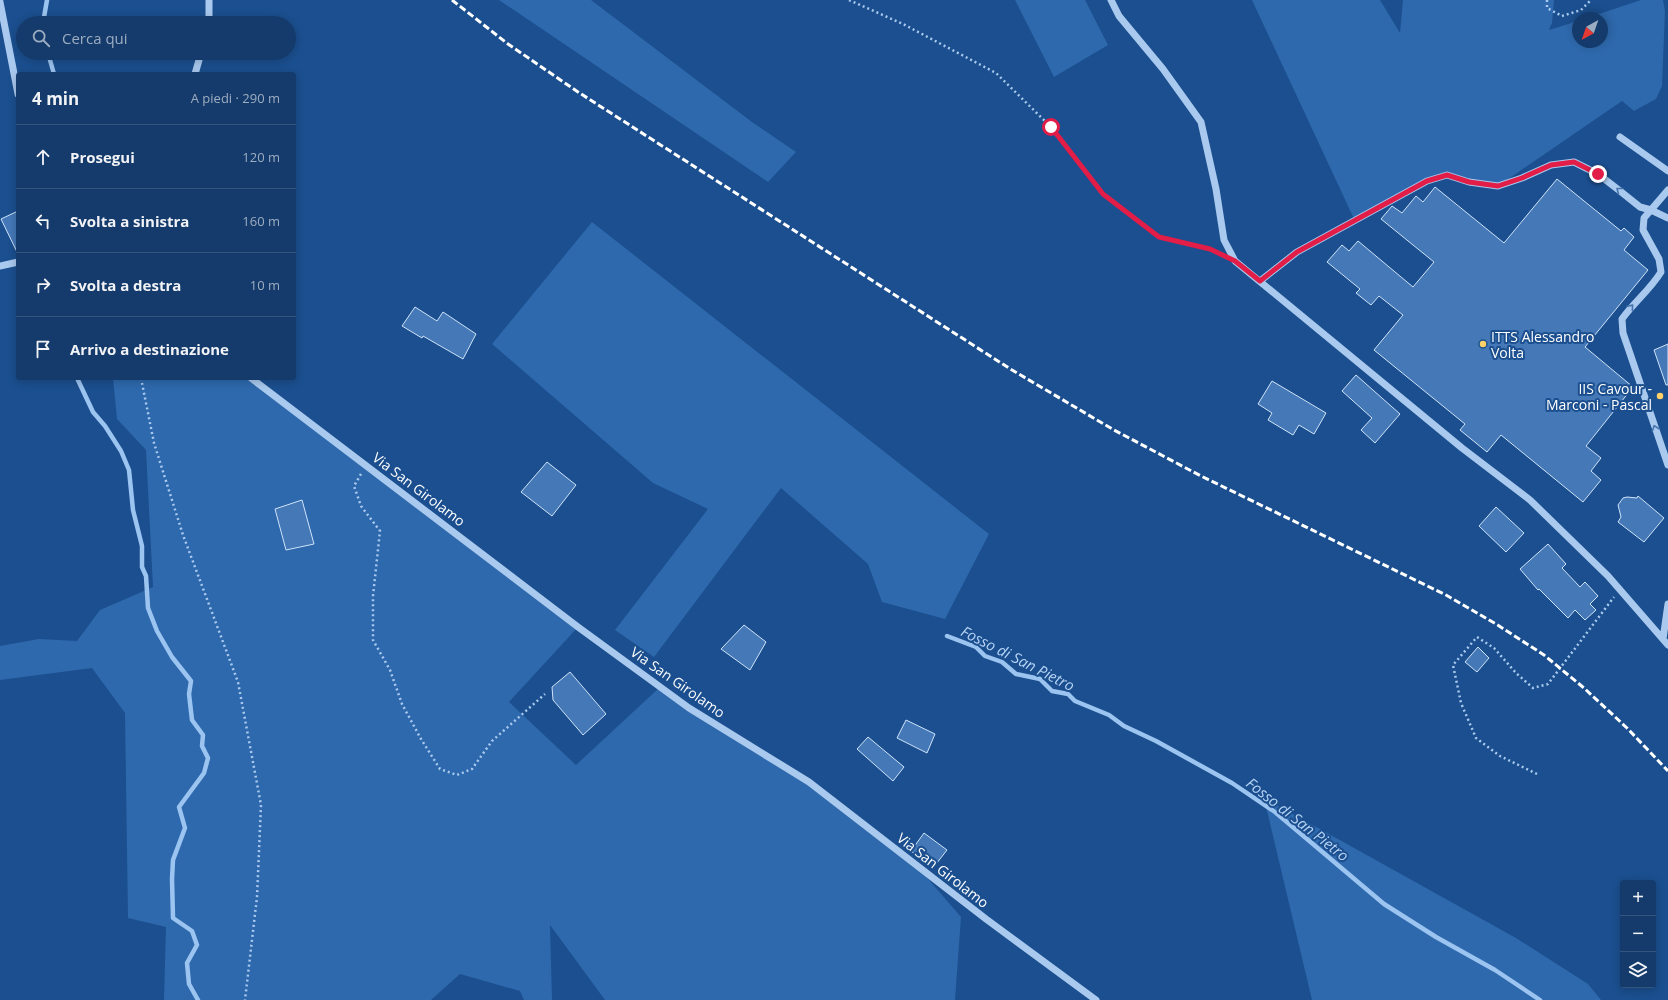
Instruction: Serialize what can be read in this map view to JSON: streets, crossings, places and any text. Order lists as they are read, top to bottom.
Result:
{
  "streets": {
    "street": ["Via San Girolamo"]
  },
  "water": ["Fosso di San Pietro"],
  "places": ["ITTS Alessandro Volta", "IIS Cavour - Marconi - Pascal"],
  "north": "bottom left",
  "page": {
    "search": "Cerca qui",
    "heading": ["4 min", "A piedi · 290 m"],
    "list": [
      ["Prosegui", "120 m"],
      ["Svolta a sinistra", "160 m"],
      ["Svolta a destra", "10 m"],
      "Arrivo a destinazione"
    ],
    "map_buttons": ["+", "−"]
  }
}
